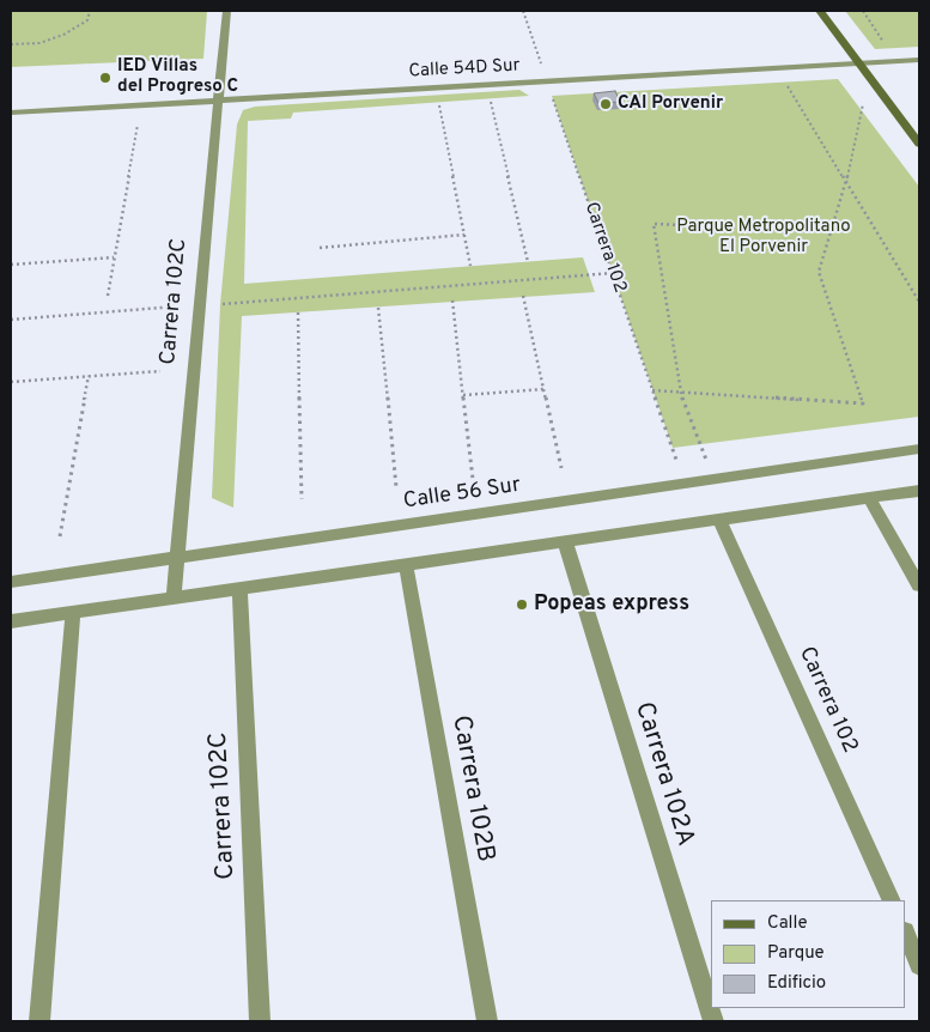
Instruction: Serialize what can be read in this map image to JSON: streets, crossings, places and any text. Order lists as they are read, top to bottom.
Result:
{
  "streets": {
    "street": [
      "Calle 54D Sur",
      "Carrera 102",
      "Carrera 102C",
      "Calle 56 Sur",
      "Carrera 102A",
      "Carrera 102B"
    ]
  },
  "crossings": [
    ["Calle 54D Sur", "Carrera 102"],
    ["Calle 54D Sur", "Carrera 102C"],
    ["Carrera 102", "Calle 56 Sur"],
    ["Carrera 102C", "Calle 56 Sur"]
  ],
  "parks": ["Parque Metropolitano El Porvenir"],
  "places": ["IED Villas del Progreso C", "CAI Porvenir", "Popeas express"],
  "legend": ["Calle", "Parque", "Edificio"]
}
